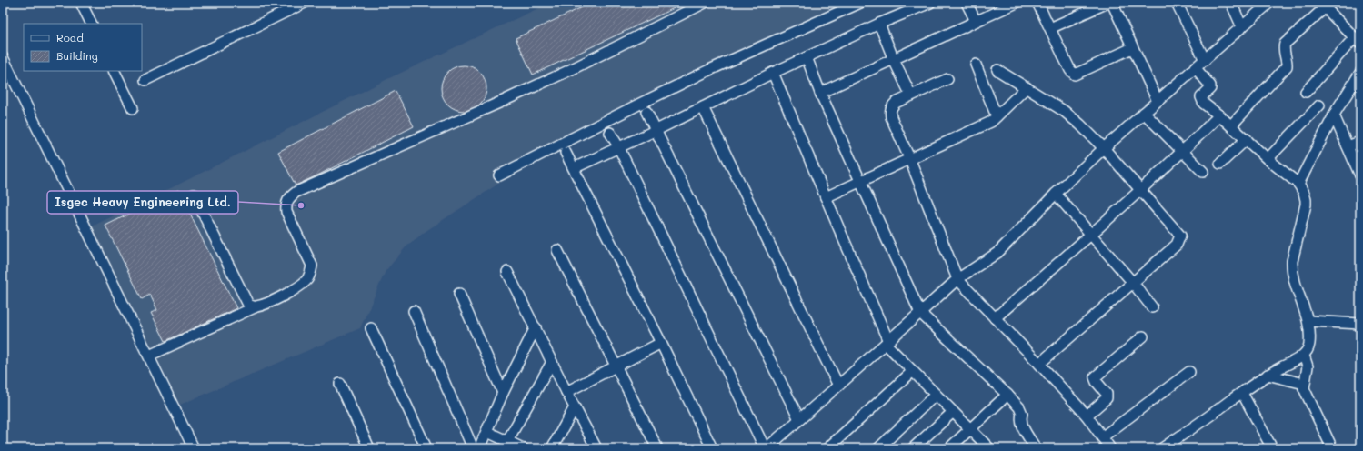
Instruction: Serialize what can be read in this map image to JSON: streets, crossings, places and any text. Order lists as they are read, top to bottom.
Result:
{
  "places": ["Isgec Heavy Engineering Ltd."],
  "legend": ["Road", "Building"]
}
